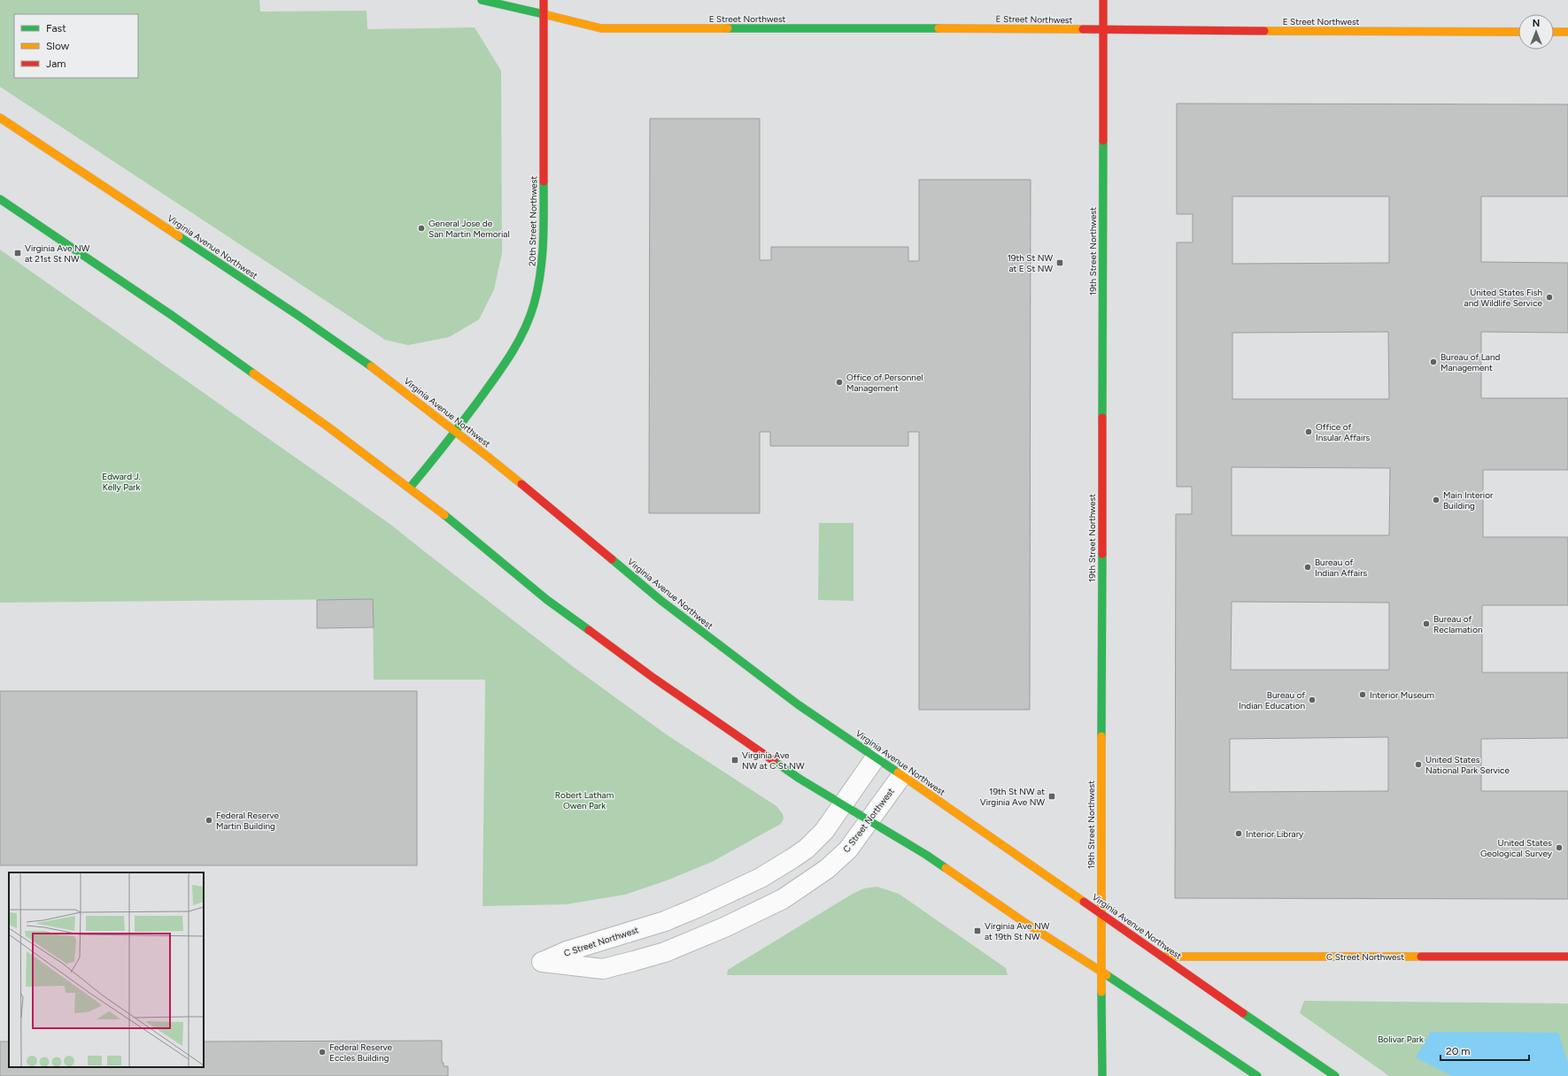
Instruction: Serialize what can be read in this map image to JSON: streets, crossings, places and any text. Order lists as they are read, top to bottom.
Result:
{
  "streets": {
    "main road": [
      "E Street Northwest",
      "20th Street Northwest",
      "Virginia Avenue Northwest",
      "19th Street Northwest",
      "C Street Northwest"
    ]
  },
  "crossings": [
    ["E Street Northwest", "20th Street Northwest"],
    ["E Street Northwest", "19th Street Northwest"],
    ["20th Street Northwest", "Virginia Avenue Northwest"],
    ["Virginia Avenue Northwest", "19th Street Northwest"],
    ["Virginia Avenue Northwest", "C Street Northwest"]
  ],
  "parks": ["Edward J. Kelly Park", "Robert Latham Owen Park", "Bolivar Park"],
  "places": {
    "other": [
      "General Jose de San Martin Memorial",
      "United States Fish and Wildlife Service",
      "Bureau of Land Management",
      "Office of Personnel Management",
      "Office of Insular Affairs",
      "Main Interior Building",
      "Bureau of Indian Affairs",
      "Bureau of Reclamation",
      "Interior Museum",
      "Bureau of Indian Education",
      "United States National Park Service",
      "Federal Reserve Martin Building",
      "Interior Library",
      "United States Geological Survey",
      "Federal Reserve Eccles Building"
    ],
    "transit": [
      "Virginia Ave NW at 21st St NW",
      "19th St NW at E St NW",
      "Virginia Ave NW at C St NW",
      "19th St NW at Virginia Ave NW",
      "Virginia Ave NW at 19th St NW"
    ]
  },
  "legend": ["Fast", "Slow", "Jam"],
  "scale_bar": "20 m",
  "north": "top"
}
